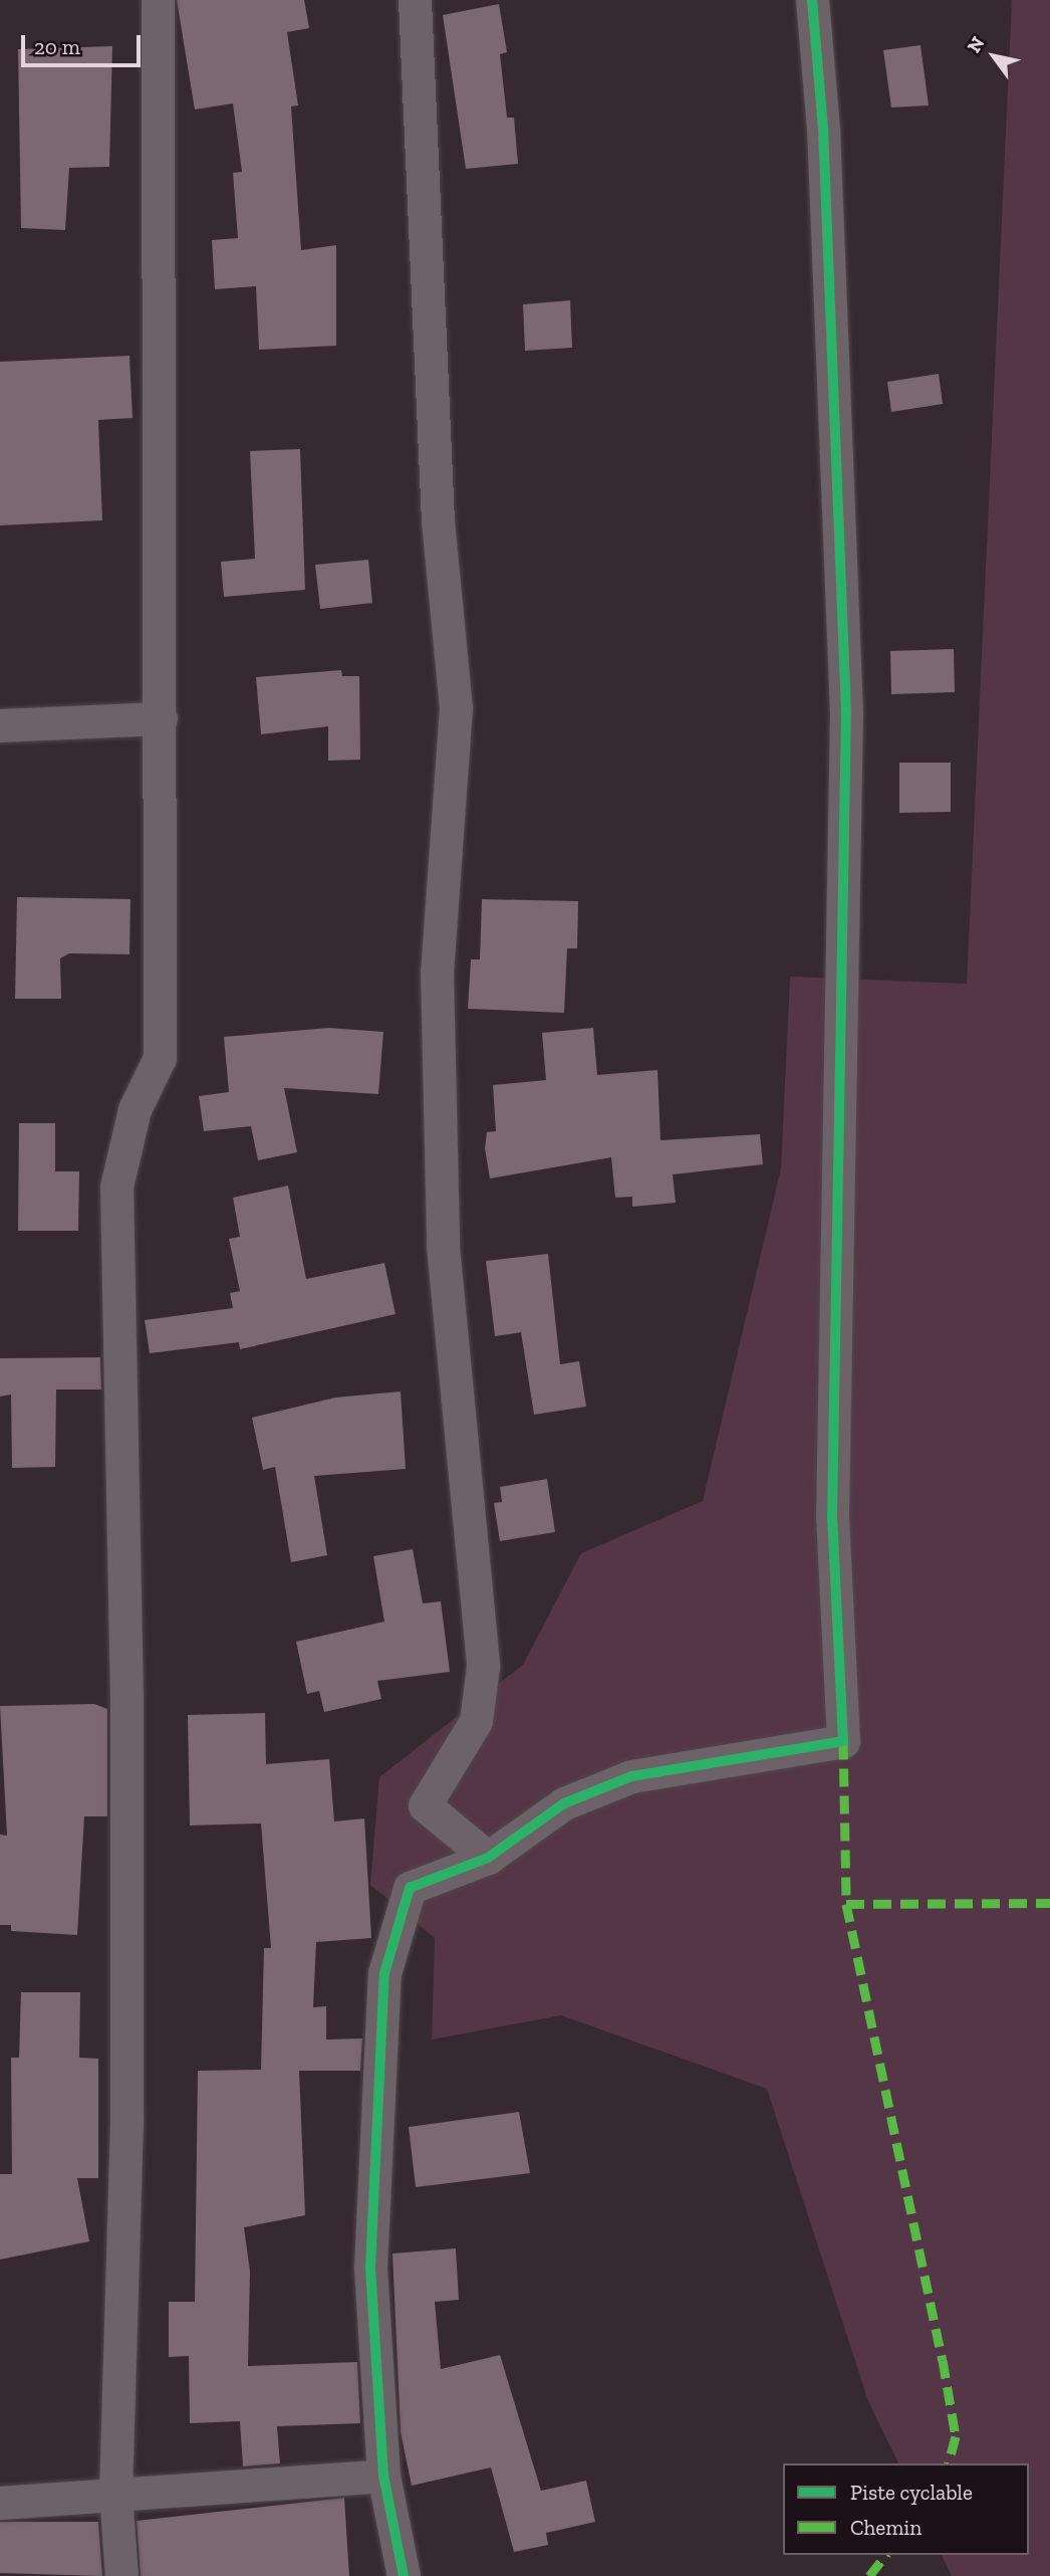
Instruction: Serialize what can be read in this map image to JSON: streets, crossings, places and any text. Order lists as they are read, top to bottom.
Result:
{
  "legend": ["Piste cyclable", "Chemin"],
  "scale_bar": "20 m",
  "north": "top left"
}
